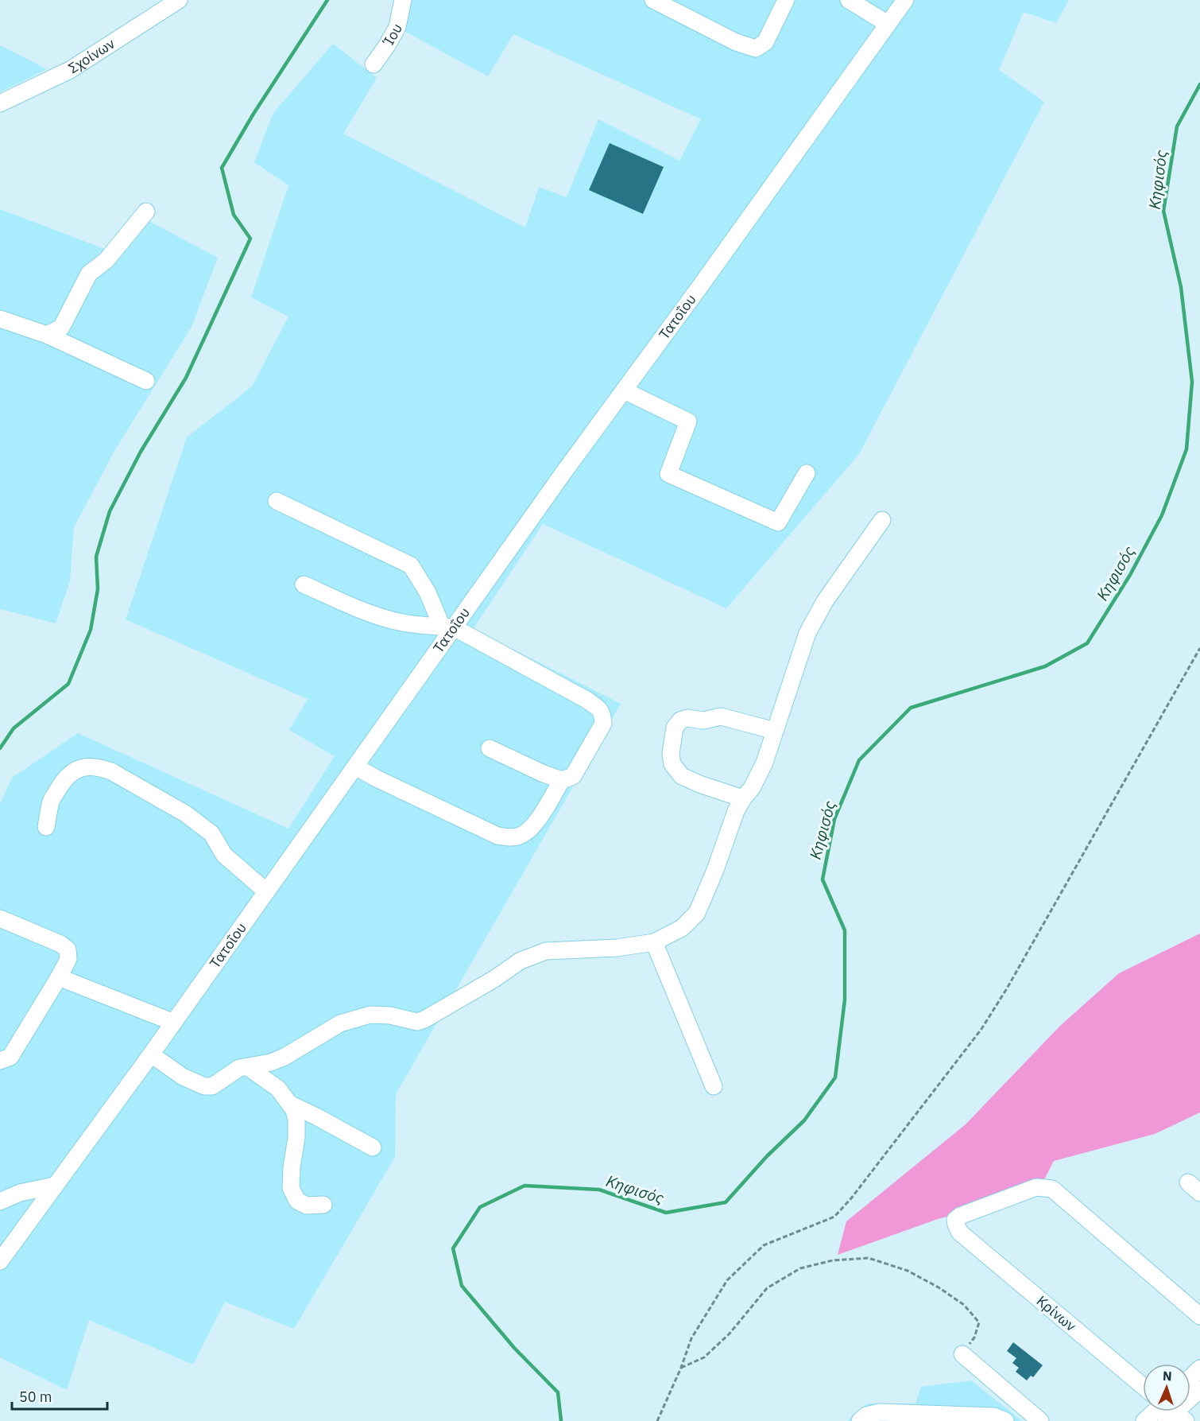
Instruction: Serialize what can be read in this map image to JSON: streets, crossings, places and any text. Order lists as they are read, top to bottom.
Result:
{
  "streets": {
    "street": [
      "Ίου",
      "Σχοίνων",
      "Τατοΐου",
      "Κρίνων"
    ]
  },
  "water": ["Κηφισός"],
  "scale_bar": "50 m",
  "north": "top"
}
